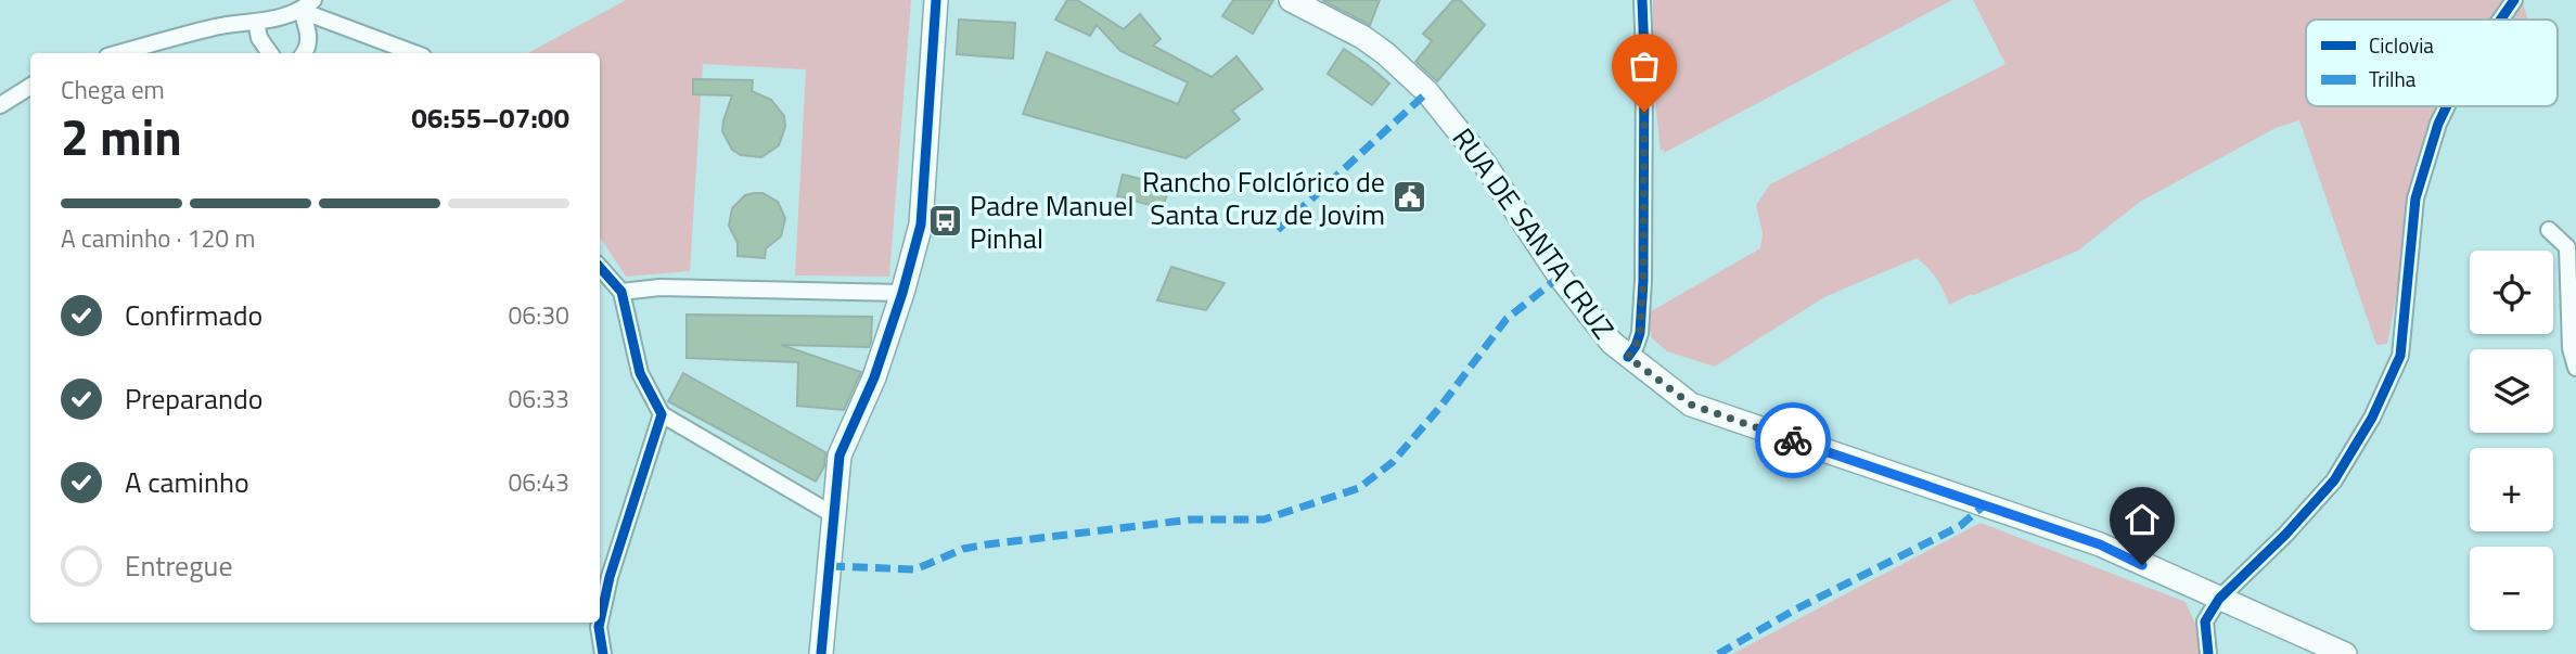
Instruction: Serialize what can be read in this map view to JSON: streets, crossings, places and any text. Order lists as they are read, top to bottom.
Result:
{
  "streets": {
    "main road": ["RUA DE SANTA CRUZ"]
  },
  "places": {
    "public building": ["Rancho Folclórico de Santa Cruz de Jovim"],
    "bus stop": ["Padre Manuel Pinhal"]
  },
  "legend": ["Ciclovia", "Trilha"],
  "page": {
    "heading": ["2 min", "Chega em", "06:55–07:00"],
    "bar": "A caminho · 120 m",
    "map_buttons": ["+", "−"],
    "list": [
      ["Confirmado", "06:30"],
      ["Preparando", "06:33"],
      ["A caminho", "06:43"],
      "Entregue"
    ]
  }
}
